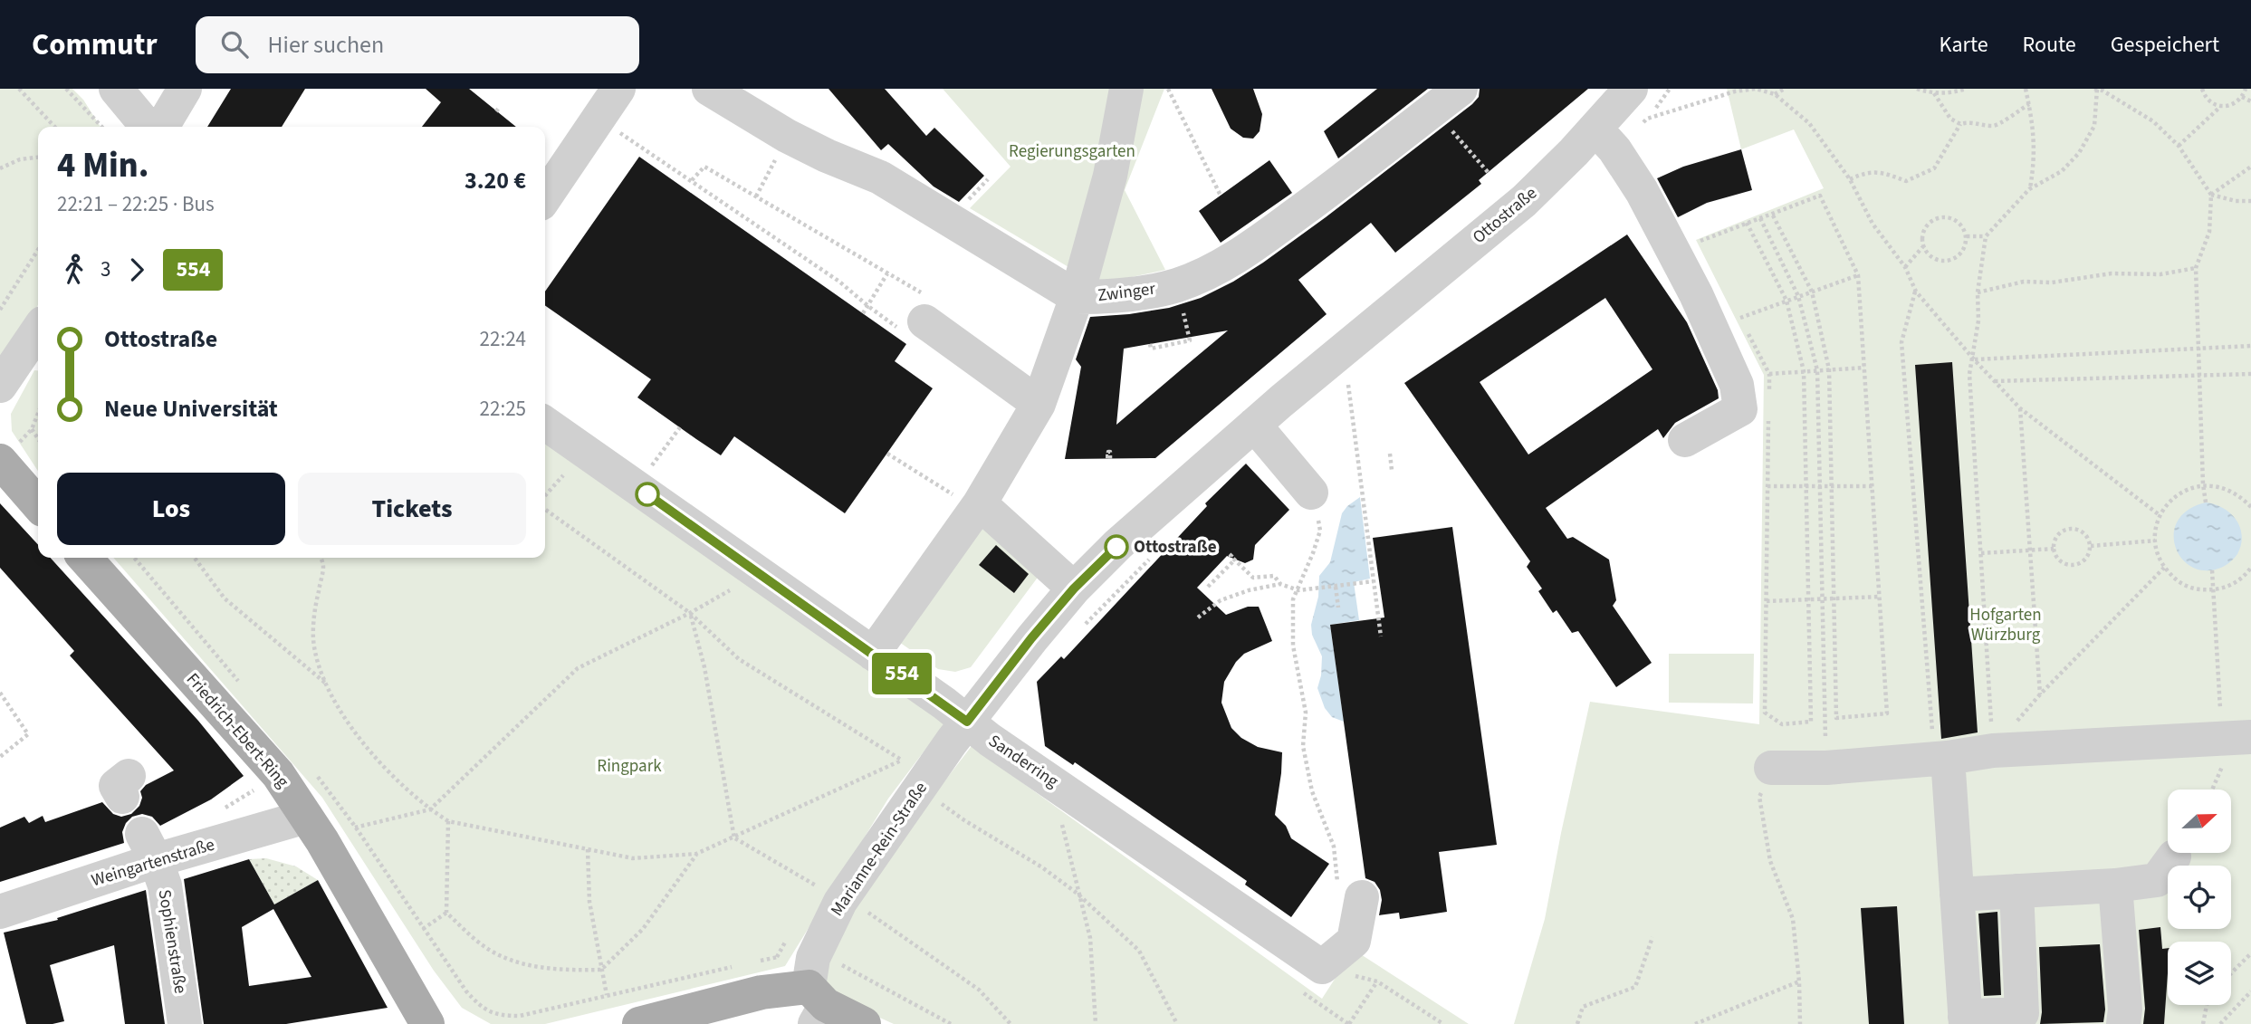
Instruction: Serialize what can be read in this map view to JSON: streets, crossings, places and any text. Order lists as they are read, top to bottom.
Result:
{
  "streets": {
    "main road": ["Friedrich-Ebert-Ring"],
    "street": [
      "Ottostraße",
      "Zwinger",
      "Sanderring",
      "Marianne-Rein-Straße",
      "Weingartenstraße",
      "Sophienstraße"
    ]
  },
  "crossings": [
    ["Ottostraße", "Sanderring"],
    ["Ottostraße", "Marianne-Rein-Straße"],
    ["Friedrich-Ebert-Ring", "Weingartenstraße"],
    ["Sanderring", "Marianne-Rein-Straße"],
    ["Weingartenstraße", "Sophienstraße"]
  ],
  "parks": ["Regierungsgarten", "Hofgarten Würzburg", "Ringpark"],
  "places": ["Ottostraße"],
  "lines": ["bus line 554"],
  "north": "right",
  "page": {
    "header": "Commutr",
    "search": "Hier suchen",
    "nav": ["Karte", "Route", "Gespeichert"],
    "on_map": "554",
    "heading": ["4 Min.", "22:21 – 22:25 · Bus", "3.20 €"],
    "legs": ["3", "554"],
    "list": [
      {
        "name": "Ottostraße",
        "value": "22:24"
      },
      {
        "name": "Neue Universität",
        "value": "22:25"
      }
    ],
    "buttons": ["Los", "Tickets"]
  }
}
